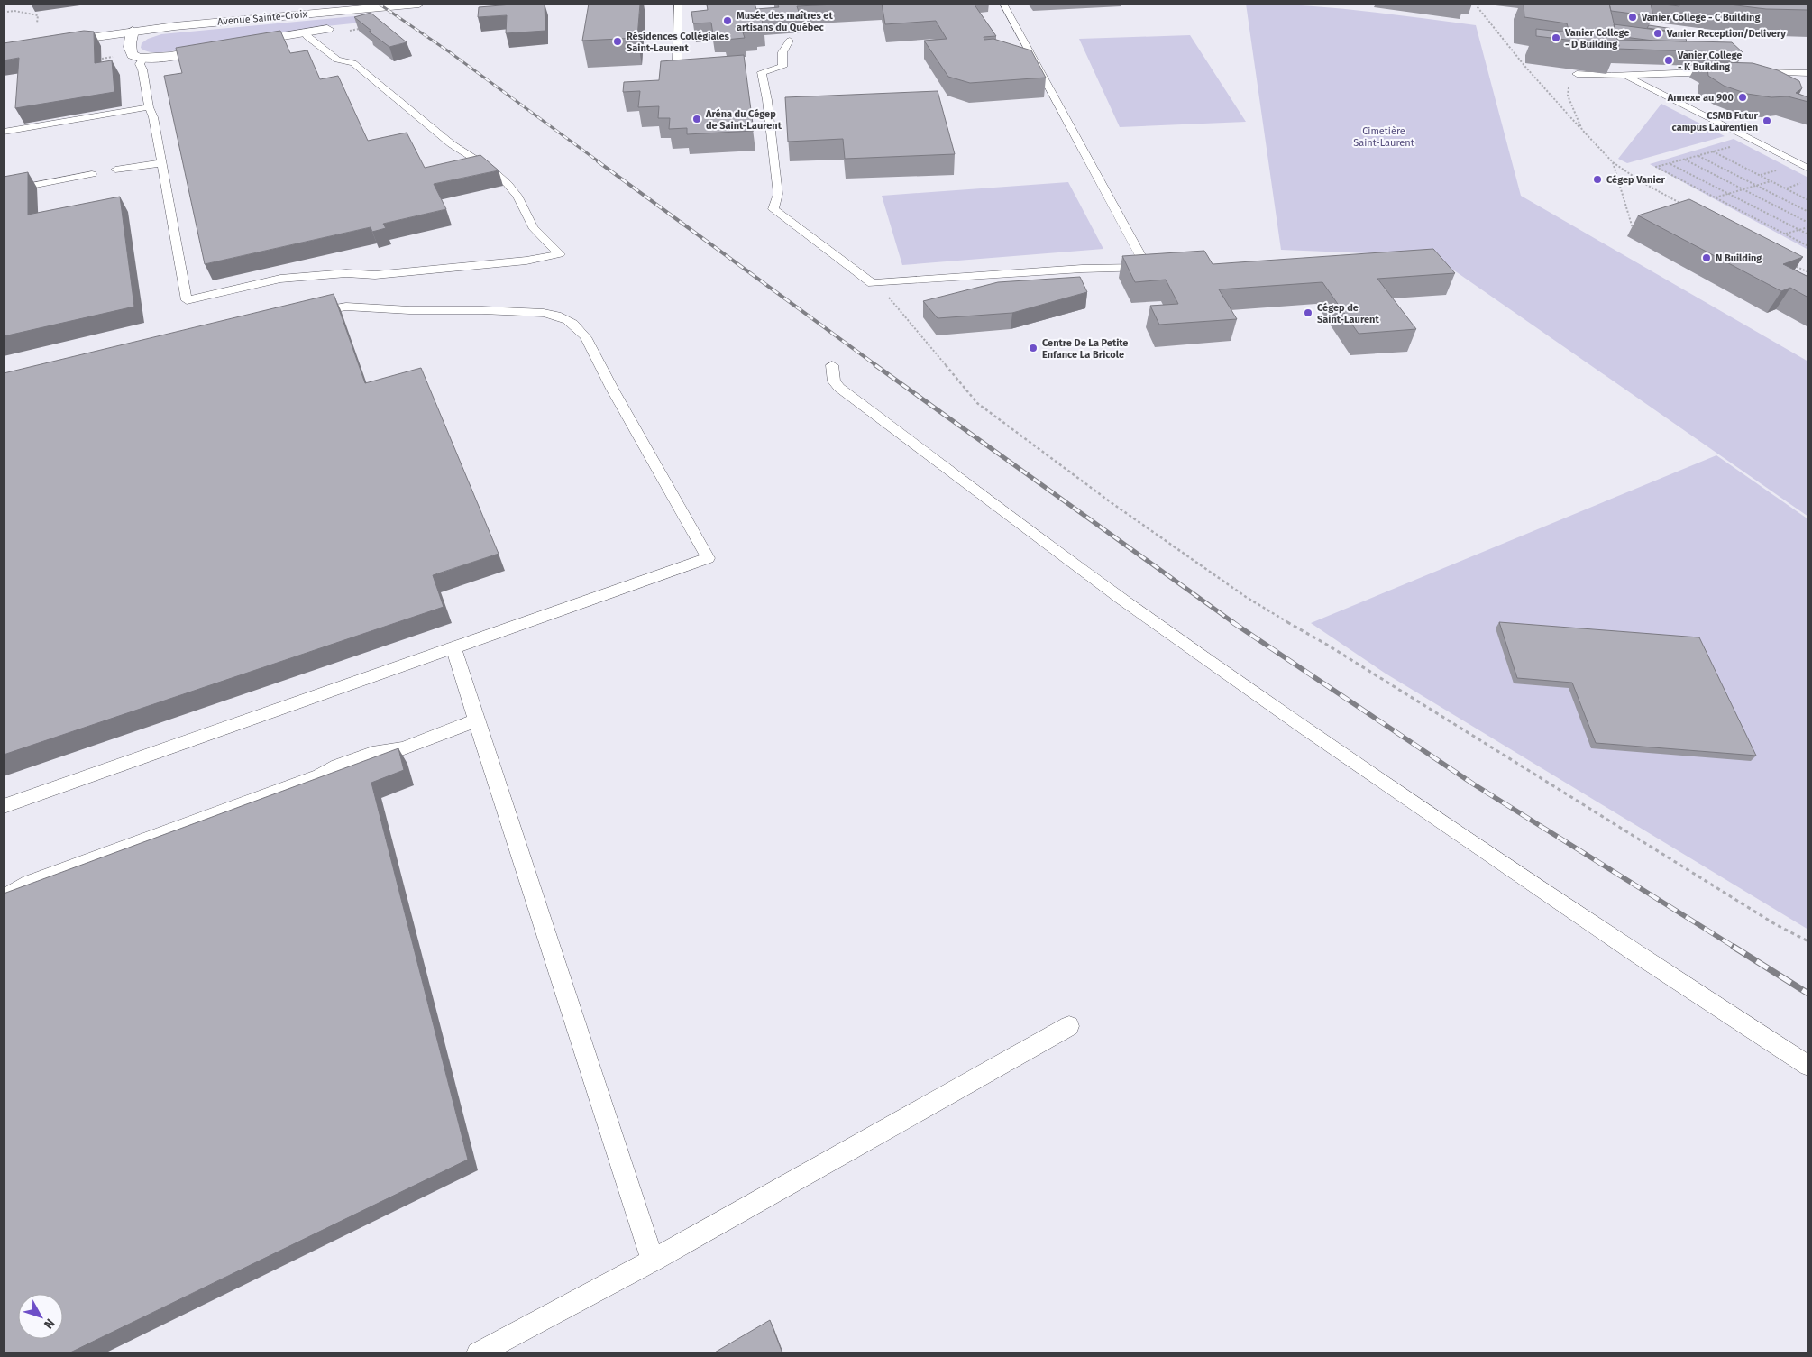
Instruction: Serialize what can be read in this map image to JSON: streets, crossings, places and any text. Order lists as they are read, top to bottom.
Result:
{
  "streets": {
    "main road": ["Avenue Sainte-Croix"]
  },
  "parks": ["Cimetière Saint-Laurent"],
  "places": [
    "Vanier College - C Building",
    "Musée des maîtres et artisans du Québec",
    "Vanier Reception/Delivery",
    "Vanier College - D Building",
    "Résidences Collégiales Saint-Laurent",
    "Vanier College - K Building",
    "Annexe au 900",
    "Aréna du Cégep de Saint-Laurent",
    "CSMB Futur campus Laurentien",
    "Cégep Vanier",
    "N Building",
    "Cégep de Saint-Laurent",
    "Centre De La Petite Enfance La Bricole"
  ],
  "north": "bottom right"
}
